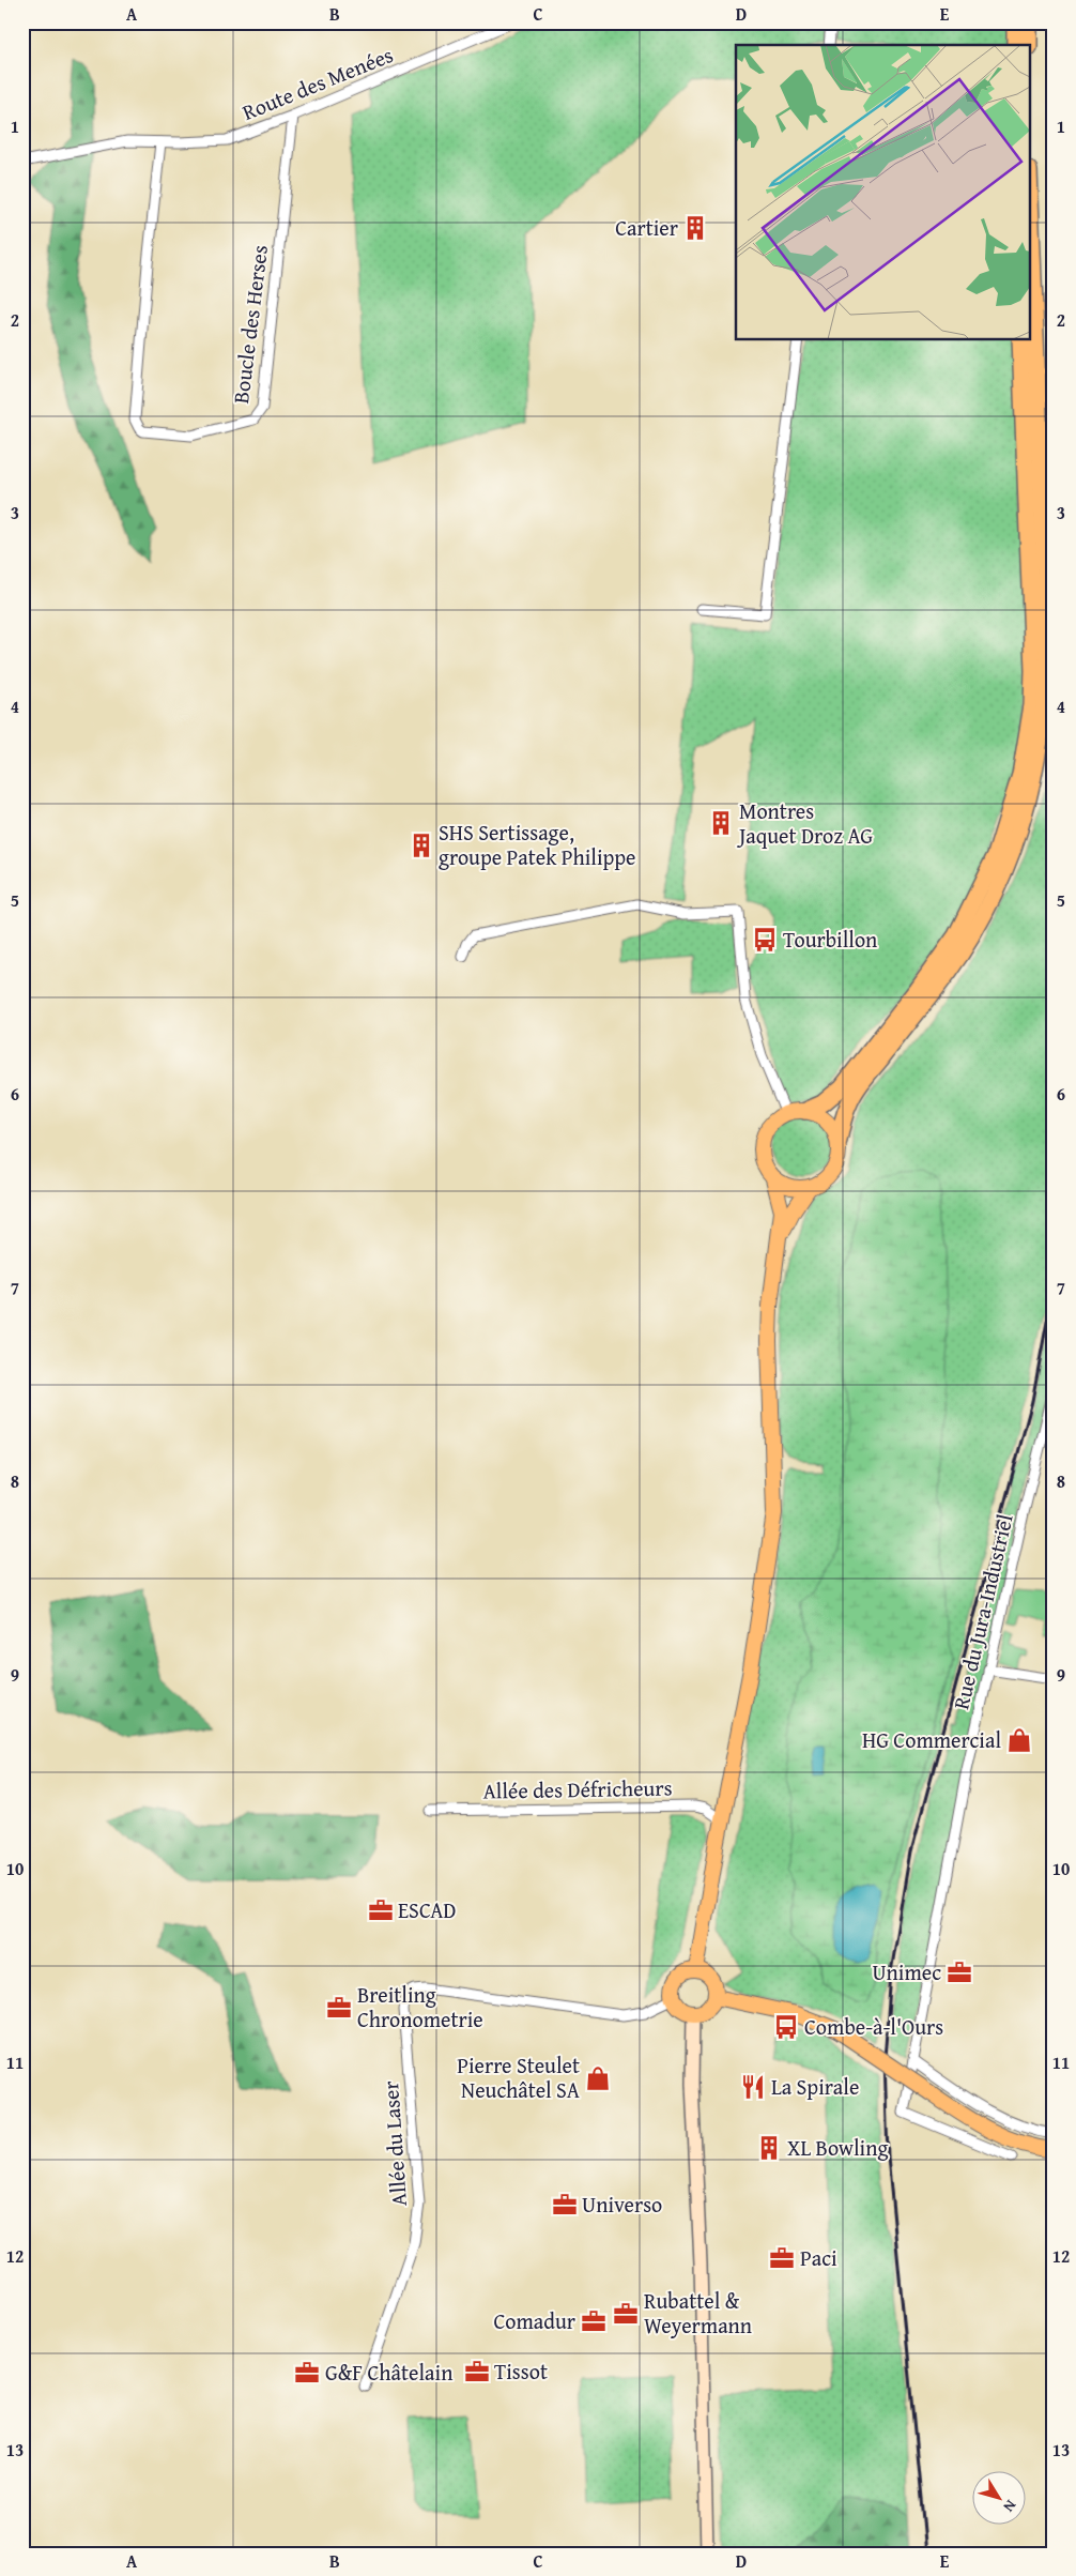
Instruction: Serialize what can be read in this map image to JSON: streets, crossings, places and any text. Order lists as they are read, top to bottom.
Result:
{
  "streets": {
    "street": [
      "Route des Menées",
      "Boucle des Herses",
      "Rue du Jura-Industriel",
      "Allée des Défricheurs",
      "Allée du Laser"
    ]
  },
  "crossings": [
    ["Route des Menées", "Boucle des Herses"]
  ],
  "places": {
    "building": [
      "Cartier",
      "Montres Jaquet Droz AG",
      "SHS Sertissage, groupe Patek Philippe",
      "XL Bowling"
    ],
    "bus stop": ["Tourbillon", "Combe-à-l'Ours"],
    "shop": ["HG Commercial", "Pierre Steulet Neuchâtel SA"],
    "office": [
      "ESCAD",
      "Unimec",
      "Breitling Chronometrie",
      "Universo",
      "Paci",
      "Rubattel & Weyermann",
      "Comadur",
      "Tissot",
      "G&F Châtelain"
    ],
    "restaurant": ["La Spirale"]
  },
  "north": "bottom right",
  "grid": {
    "columns": [
      "A",
      "B",
      "C",
      "D",
      "E"
    ],
    "rows": [
      "1",
      "2",
      "3",
      "4",
      "5",
      "6",
      "7",
      "8",
      "9",
      "10",
      "11",
      "12",
      "13"
    ]
  }
}
